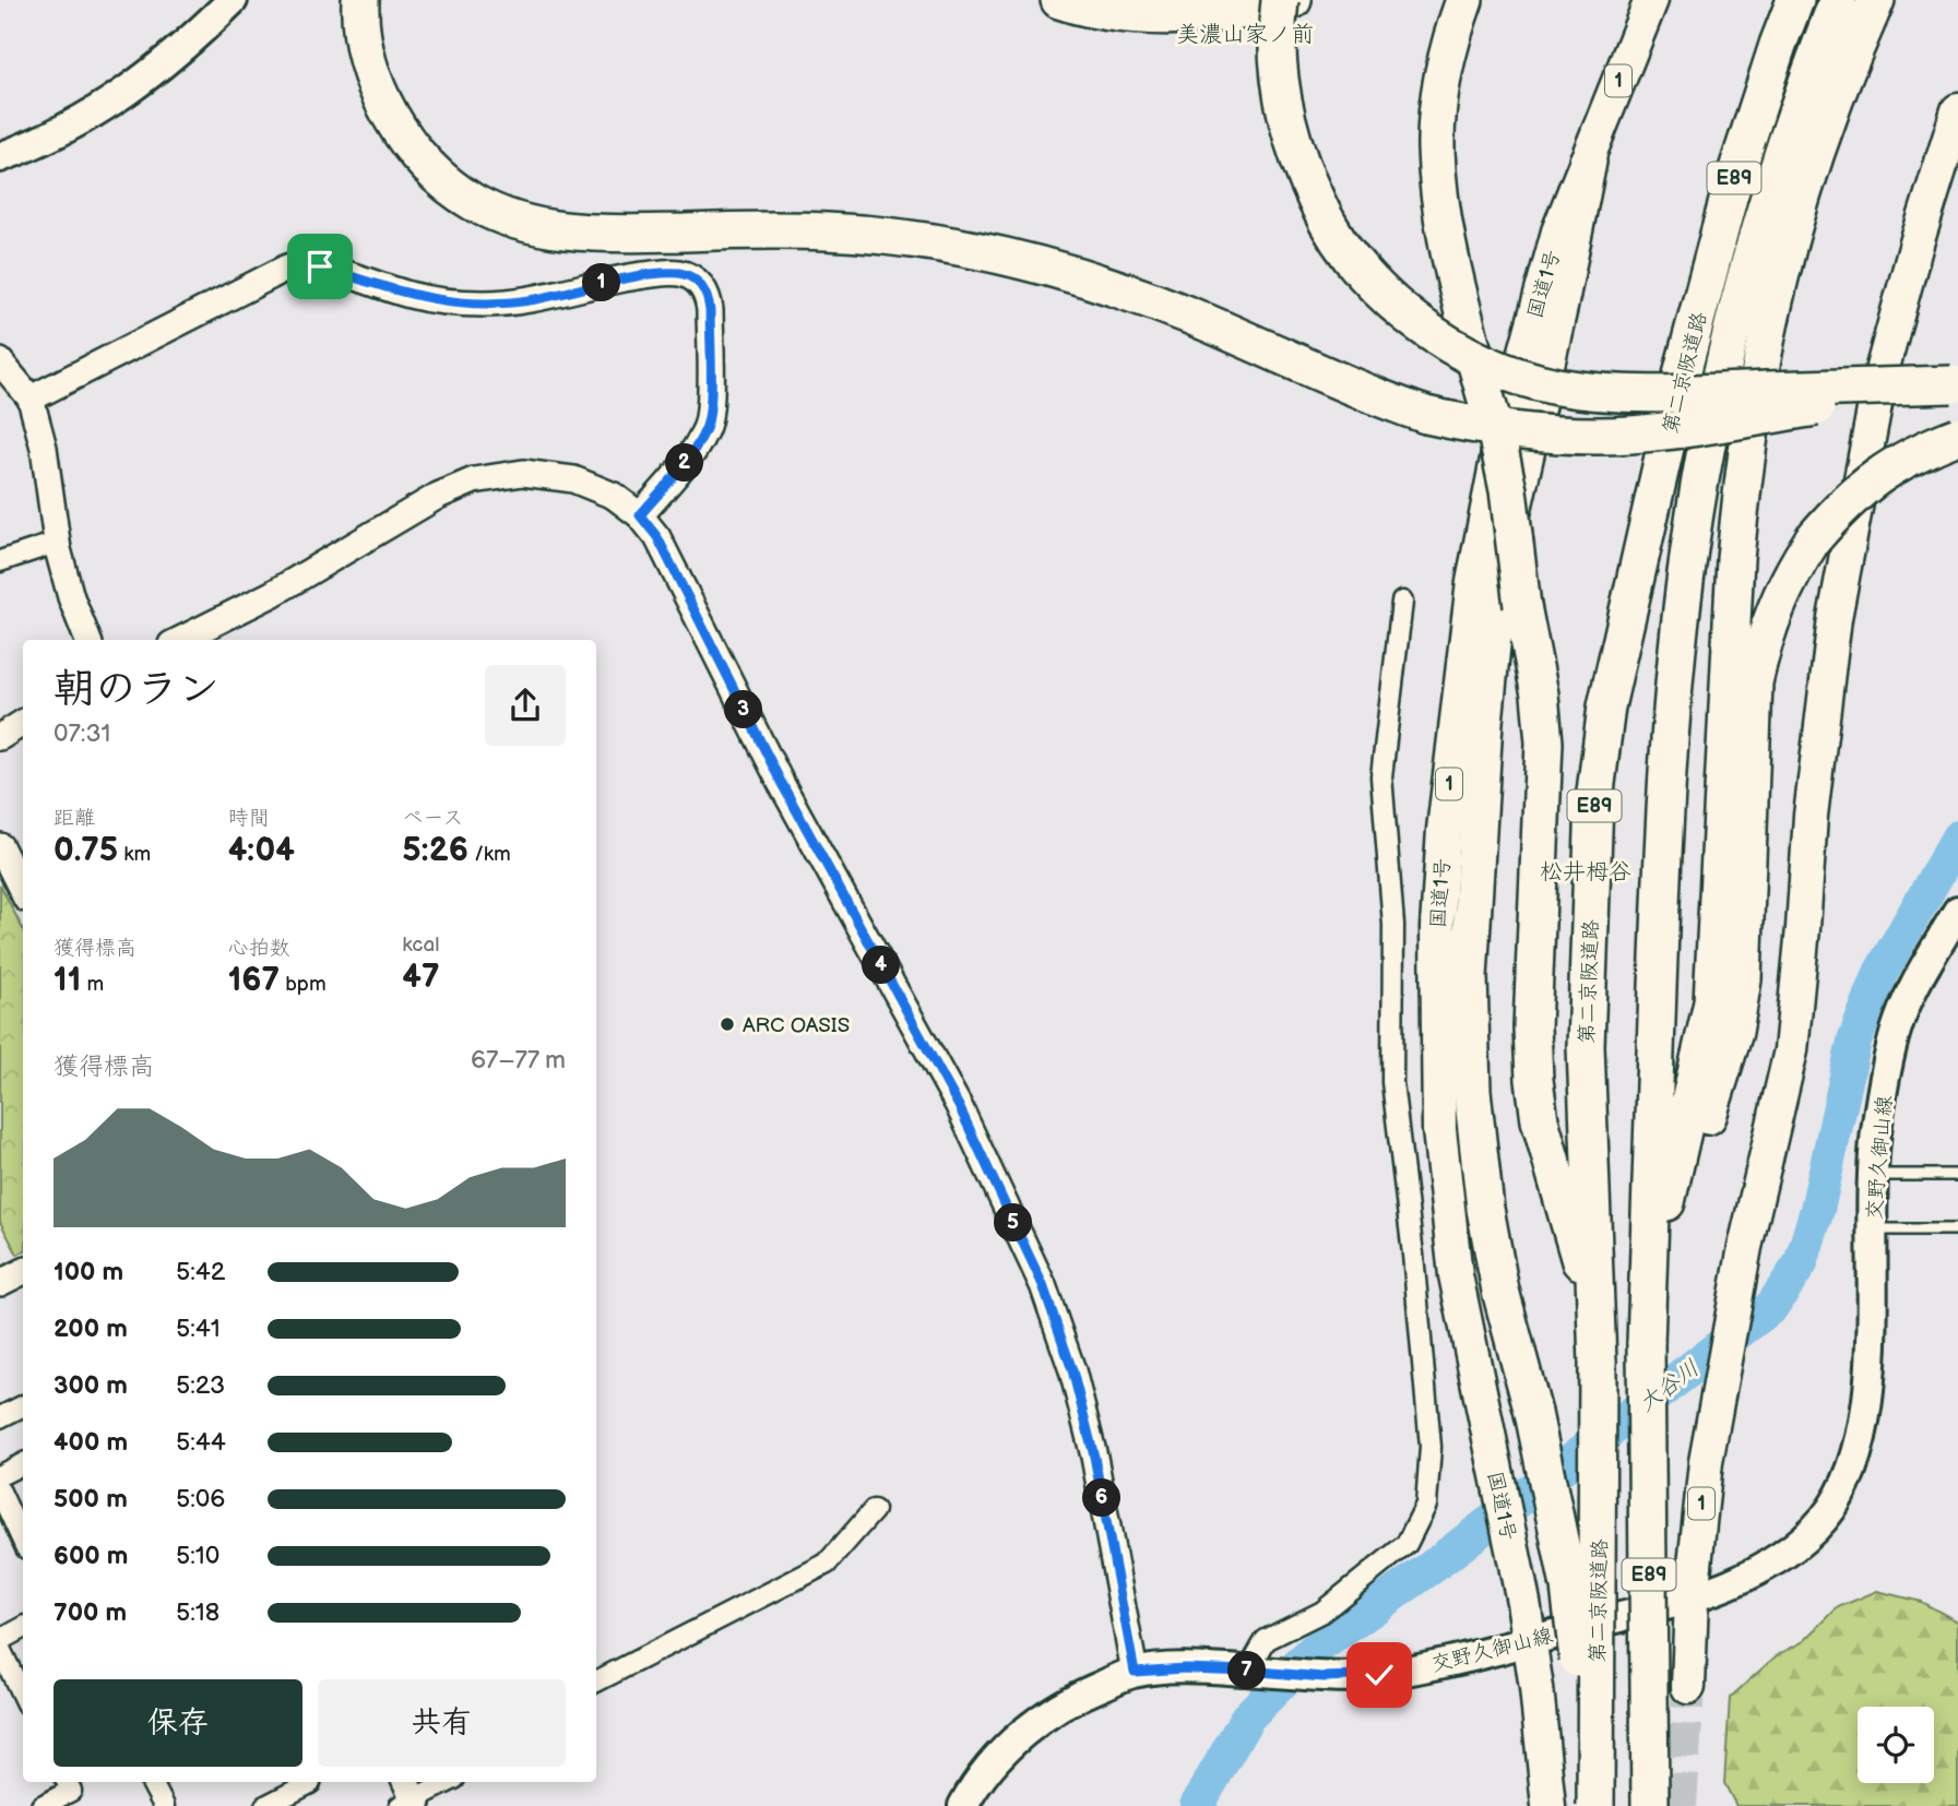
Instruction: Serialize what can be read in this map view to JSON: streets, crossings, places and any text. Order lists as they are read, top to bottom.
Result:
{
  "streets": {
    "highway": [
      "1",
      "E89",
      "国道1号",
      "第二京阪道路"
    ],
    "main road": ["交野久御山線"]
  },
  "crossings": [
    ["1", "交野久御山線"],
    ["国道1号", "交野久御山線"]
  ],
  "districts": ["美濃山家ノ前", "松井栂谷"],
  "water": ["大谷川"],
  "places": ["ARC OASIS"],
  "page": {
    "pins": [
      "1",
      "2",
      "3",
      "4",
      "5",
      "6",
      "7"
    ],
    "heading": ["朝のラン", "07:31"],
    "stats": [
      ["距離", "0.75 km"],
      ["時間", "4:04"],
      ["ペース", "5:26 /km"],
      ["獲得標高", "11 m"],
      ["心拍数", "167 bpm"],
      ["kcal", "47"]
    ],
    "chart": ["獲得標高", "67–77 m"],
    "list": [
      {
        "name": "100 m",
        "note": "5:42"
      },
      {
        "name": "200 m",
        "note": "5:41"
      },
      {
        "name": "300 m",
        "note": "5:23"
      },
      {
        "name": "400 m",
        "note": "5:44"
      },
      {
        "name": "500 m",
        "note": "5:06"
      },
      {
        "name": "600 m",
        "note": "5:10"
      },
      {
        "name": "700 m",
        "note": "5:18"
      }
    ],
    "buttons": ["保存", "共有"]
  }
}
